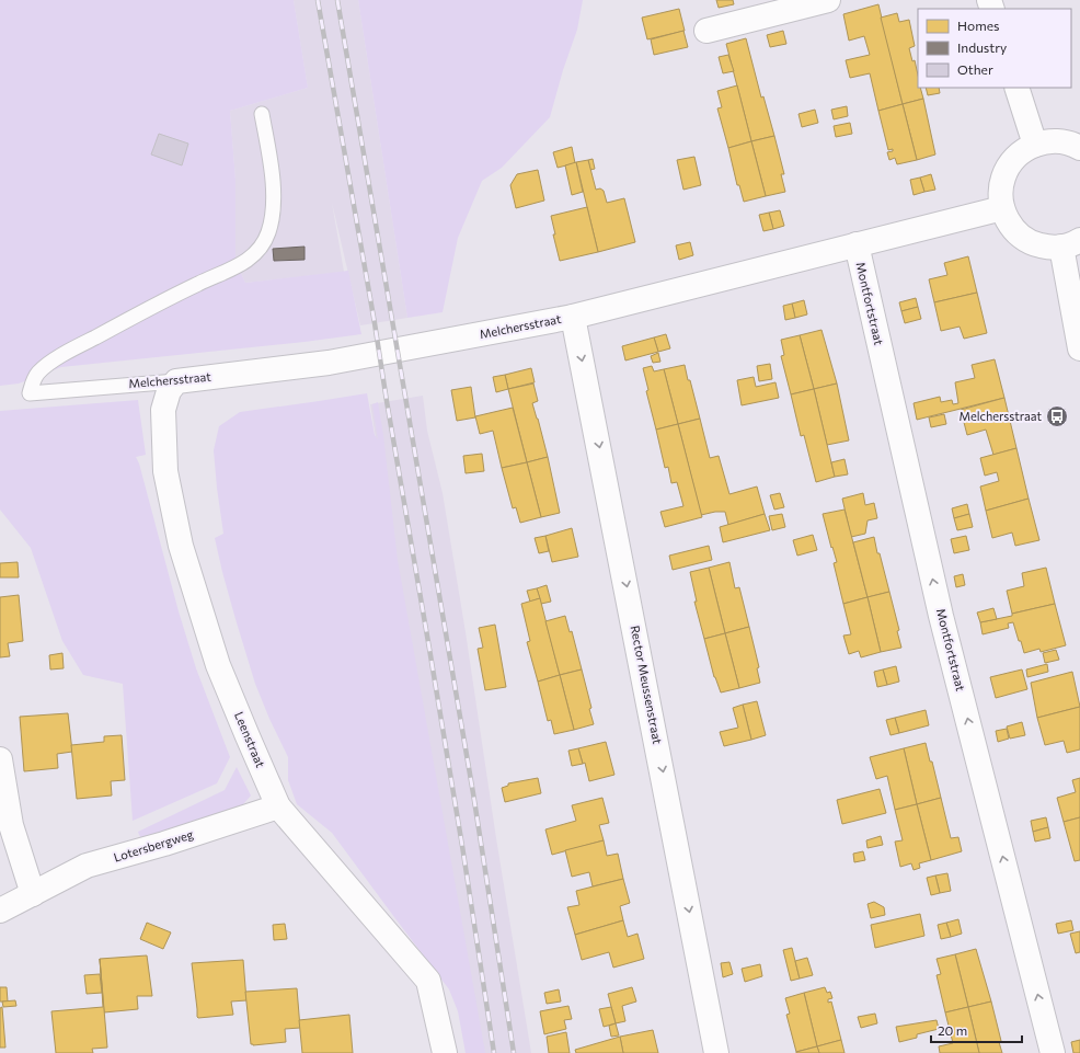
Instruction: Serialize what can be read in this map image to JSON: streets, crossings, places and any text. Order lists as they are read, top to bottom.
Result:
{
  "streets": {
    "street": [
      "Montfortstraat",
      "Melchersstraat",
      "Rector Meussenstraat",
      "Leenstraat",
      "Lotersbergweg"
    ]
  },
  "crossings": [
    ["Montfortstraat", "Melchersstraat"],
    ["Melchersstraat", "Rector Meussenstraat"],
    ["Melchersstraat", "Leenstraat"],
    ["Leenstraat", "Lotersbergweg"]
  ],
  "one_way": ["Montfortstraat", "Rector Meussenstraat"],
  "places": {
    "bus stop": ["Melchersstraat"]
  },
  "legend": ["Homes", "Industry", "Other"],
  "scale_bar": "20 m"
}
